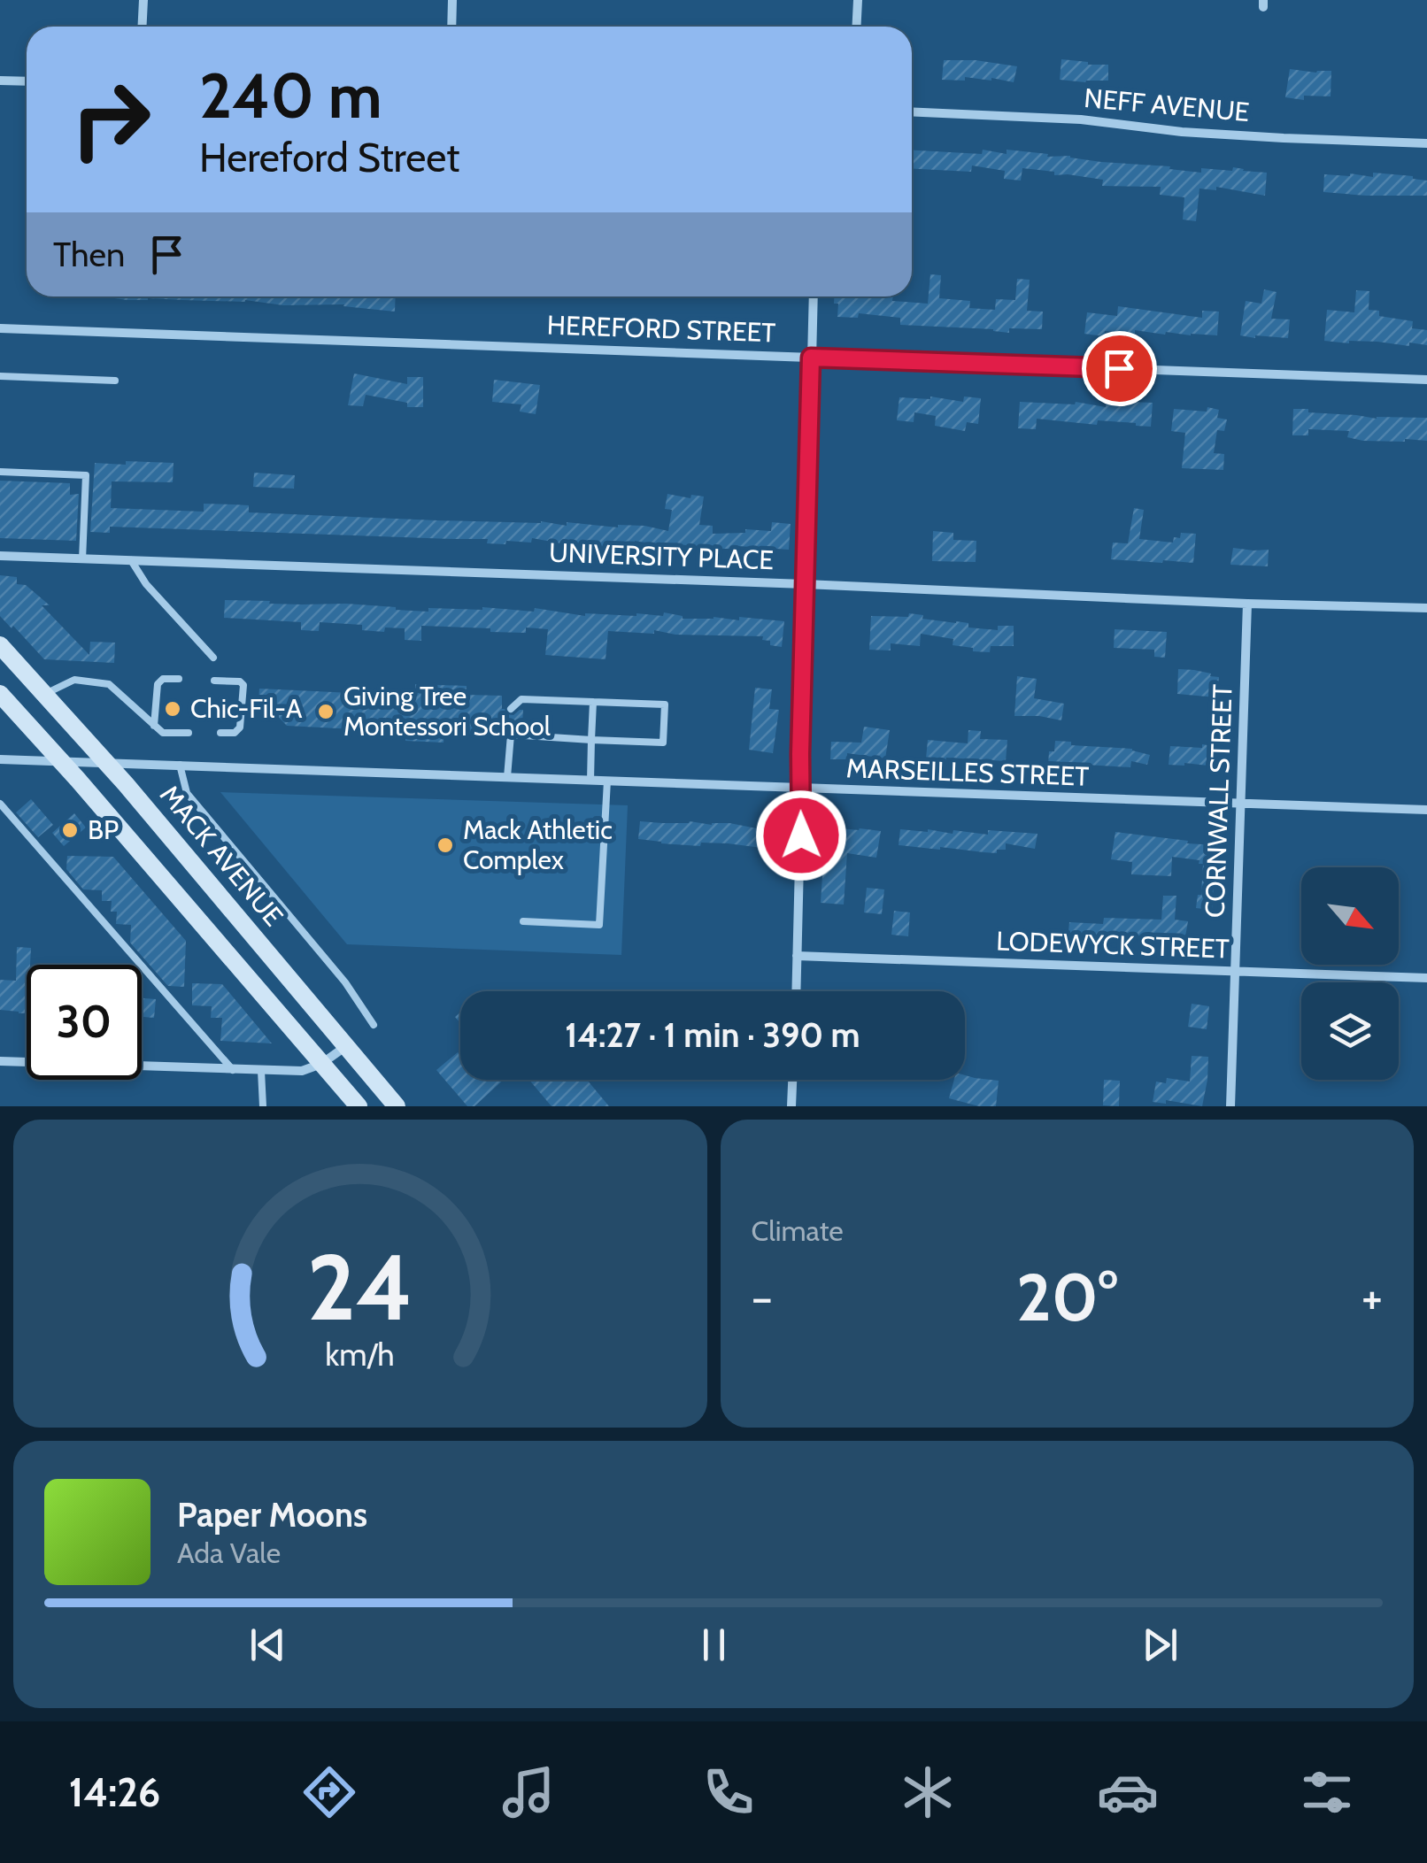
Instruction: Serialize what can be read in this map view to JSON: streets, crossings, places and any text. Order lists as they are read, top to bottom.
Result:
{
  "streets": {
    "main road": ["MACK AVENUE"],
    "street": [
      "NEFF AVENUE",
      "HEREFORD STREET",
      "UNIVERSITY PLACE",
      "MARSEILLES STREET",
      "CORNWALL STREET",
      "LODEWYCK STREET"
    ]
  },
  "crossings": [
    ["UNIVERSITY PLACE", "CORNWALL STREET"],
    ["MARSEILLES STREET", "CORNWALL STREET"],
    ["MARSEILLES STREET", "MACK AVENUE"],
    ["CORNWALL STREET", "LODEWYCK STREET"]
  ],
  "places": [
    "Chic-Fil-A",
    "Giving Tree Montessori School",
    "BP",
    "Mack Athletic Complex"
  ],
  "north": "bottom right",
  "page": {
    "turn": ["240 m", "Hereford Street"],
    "then": "Then",
    "limit": "30",
    "trip": "14:27 · 1 min · 390 m",
    "tile": "Climate",
    "heat": ["−", "20°", "+"],
    "song": ["Paper Moons", "Ada Vale"],
    "tabs": "14:26",
    "gauge": ["24", "km/h"]
  }
}
